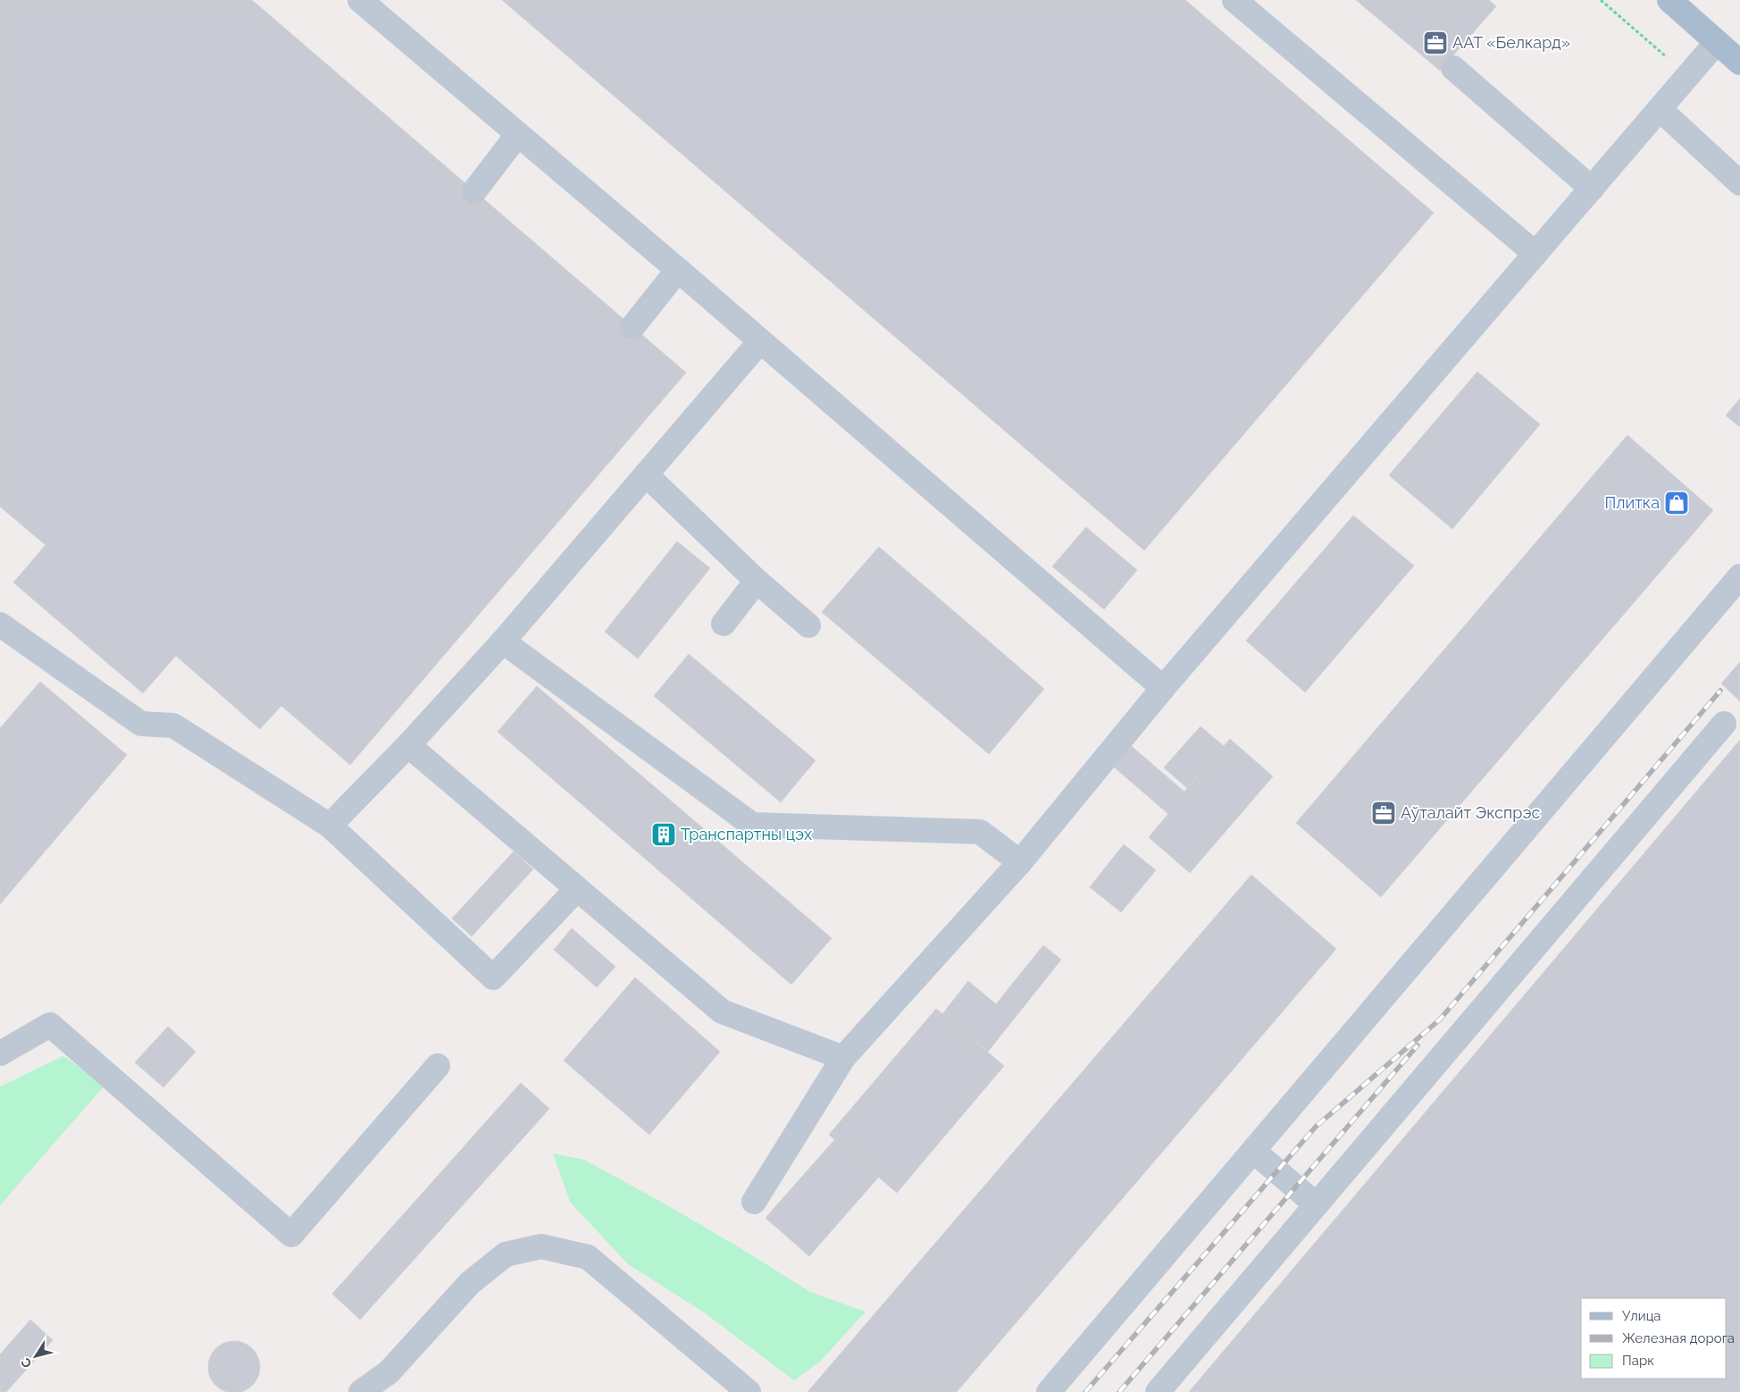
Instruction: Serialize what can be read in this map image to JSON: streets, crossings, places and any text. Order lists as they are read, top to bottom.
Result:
{
  "places": {
    "office": ["ААТ «Белкард»", "Аўталайт Экспрэс"],
    "shop": ["Плитка"],
    "building": ["Транспартны цэх"]
  },
  "legend": ["Улица", "Железная дорога", "Парк"],
  "north": "bottom left"
}
